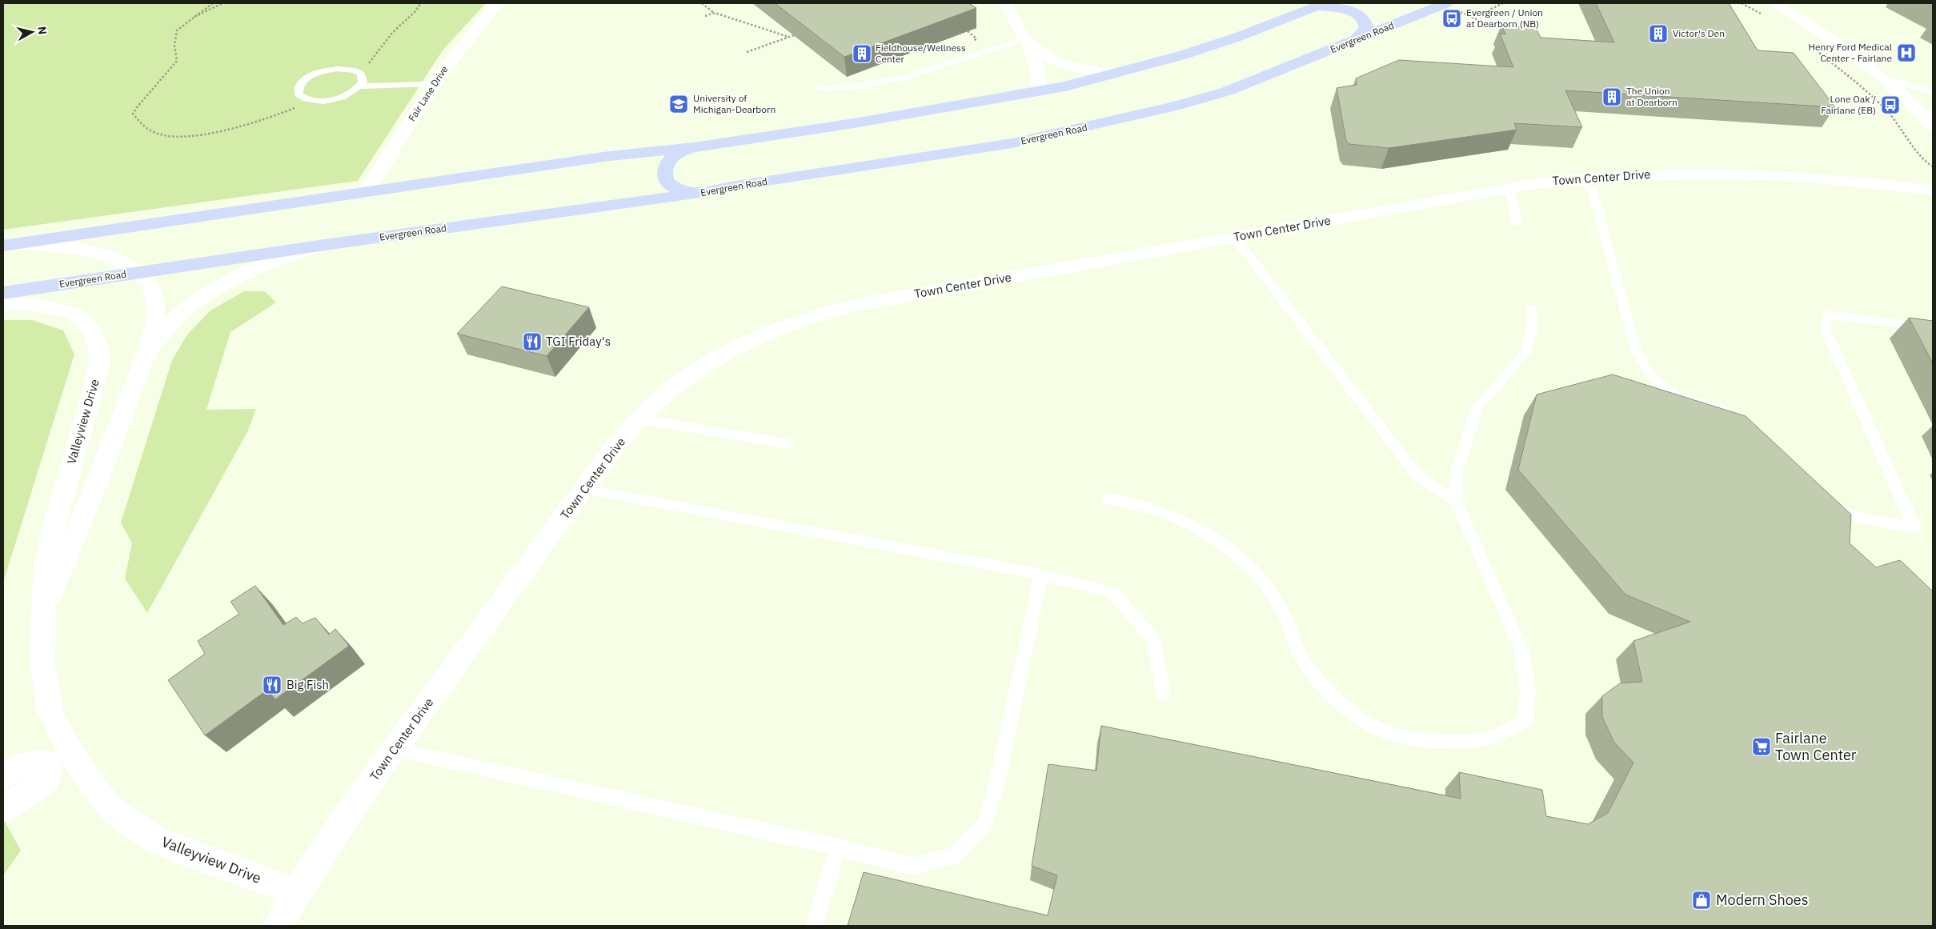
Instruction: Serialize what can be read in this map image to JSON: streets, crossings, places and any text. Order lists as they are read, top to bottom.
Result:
{
  "streets": {
    "street": [
      "Evergreen Road",
      "Fair Lane Drive",
      "Town Center Drive",
      "Valleyview Drive"
    ]
  },
  "crossings": [
    ["Evergreen Road", "Valleyview Drive"],
    ["Town Center Drive", "Valleyview Drive"]
  ],
  "places": {
    "bus stop": ["Evergreen / Union at Dearborn (NB)", "Lone Oak / Fairlane (EB)"],
    "building": ["Victor's Den", "Fieldhouse/Wellness Center", "The Union at Dearborn"],
    "hospital": ["Henry Ford Medical Center - Fairlane"],
    "school or university": ["University of Michigan-Dearborn"],
    "restaurant": ["TGI Friday's", "Big Fish"],
    "supermarket": ["Fairlane Town Center"],
    "shop": ["Modern Shoes"]
  },
  "north": "right"
}
